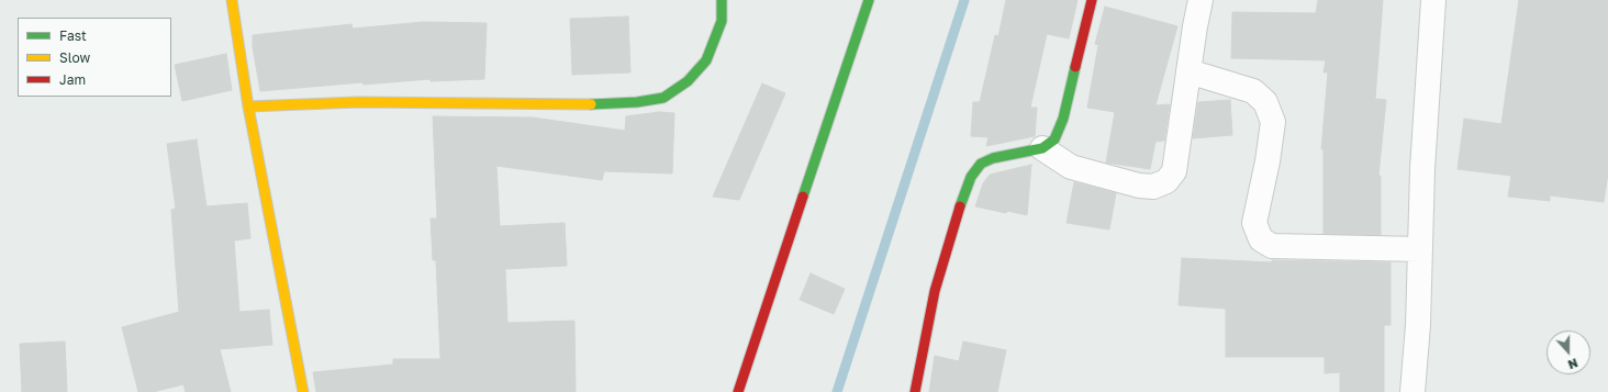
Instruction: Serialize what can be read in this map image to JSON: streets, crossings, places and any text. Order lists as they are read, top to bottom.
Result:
{
  "legend": ["Fast", "Slow", "Jam"],
  "north": "bottom"
}
